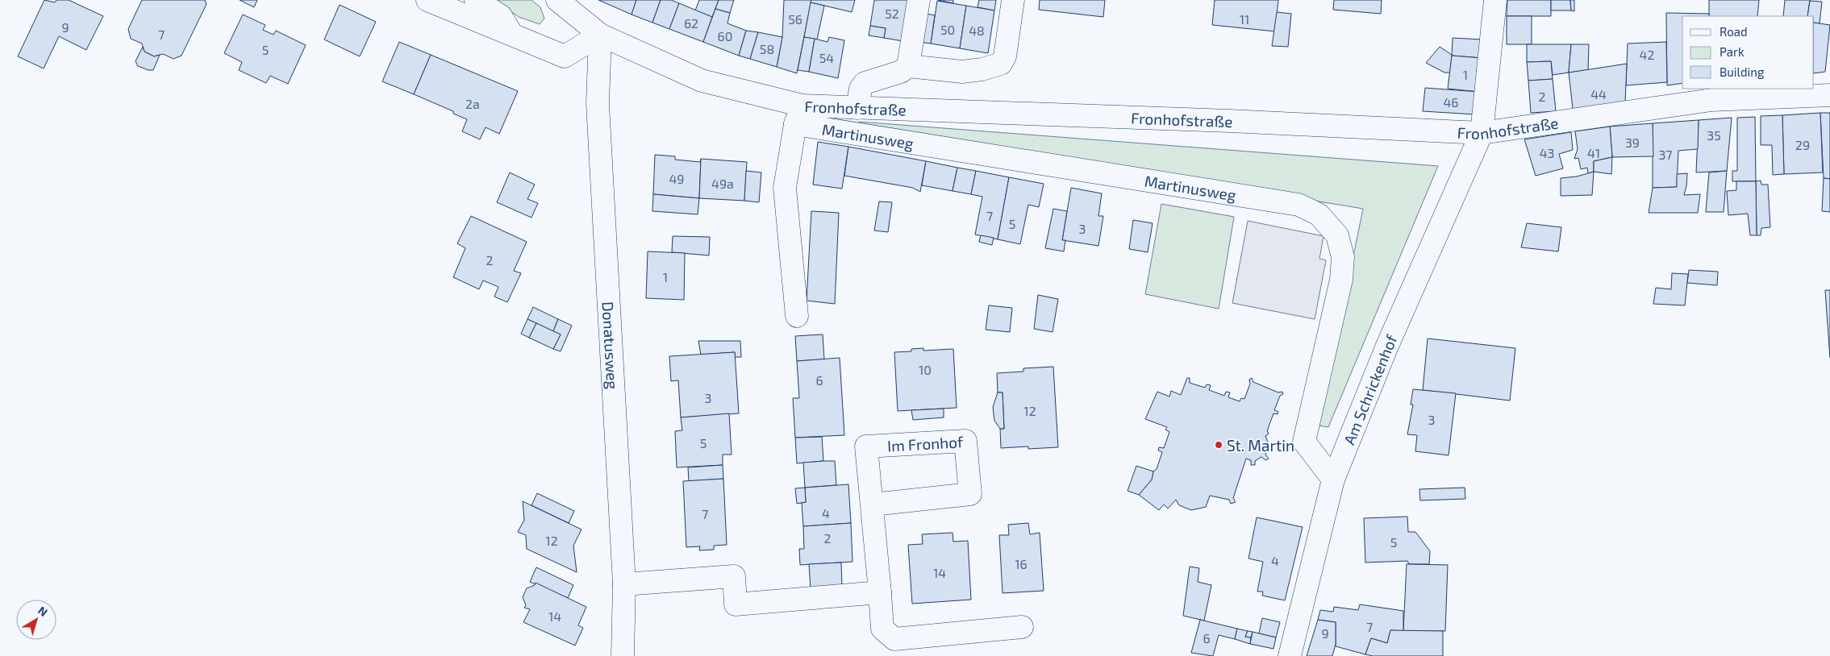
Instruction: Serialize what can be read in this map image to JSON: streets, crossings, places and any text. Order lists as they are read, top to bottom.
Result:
{
  "streets": {
    "street": [
      "Fronhofstraße",
      "Martinusweg",
      "Donatusweg",
      "Am Schrickenhof",
      "Im Fronhof"
    ]
  },
  "crossings": [
    ["Fronhofstraße", "Martinusweg"],
    ["Fronhofstraße", "Donatusweg"],
    ["Fronhofstraße", "Am Schrickenhof"],
    ["Martinusweg", "Am Schrickenhof"]
  ],
  "places": ["St. Martin"],
  "house_numbers": [
    "52",
    "56",
    "11",
    "62",
    "9",
    "50",
    "48",
    "7",
    "60",
    "58",
    "5",
    "42",
    "54",
    "1",
    "44",
    "2",
    "46",
    "2a",
    "35",
    "39",
    "29",
    "43",
    "41",
    "37",
    "49",
    "49a",
    "7",
    "5",
    "3",
    "2",
    "1",
    "10",
    "6",
    "3",
    "12",
    "3",
    "5",
    "4",
    "7",
    "2",
    "12",
    "5",
    "4",
    "16",
    "14",
    "14",
    "7",
    "9",
    "6"
  ],
  "legend": ["Road", "Park", "Building"],
  "north": "top right"
}
